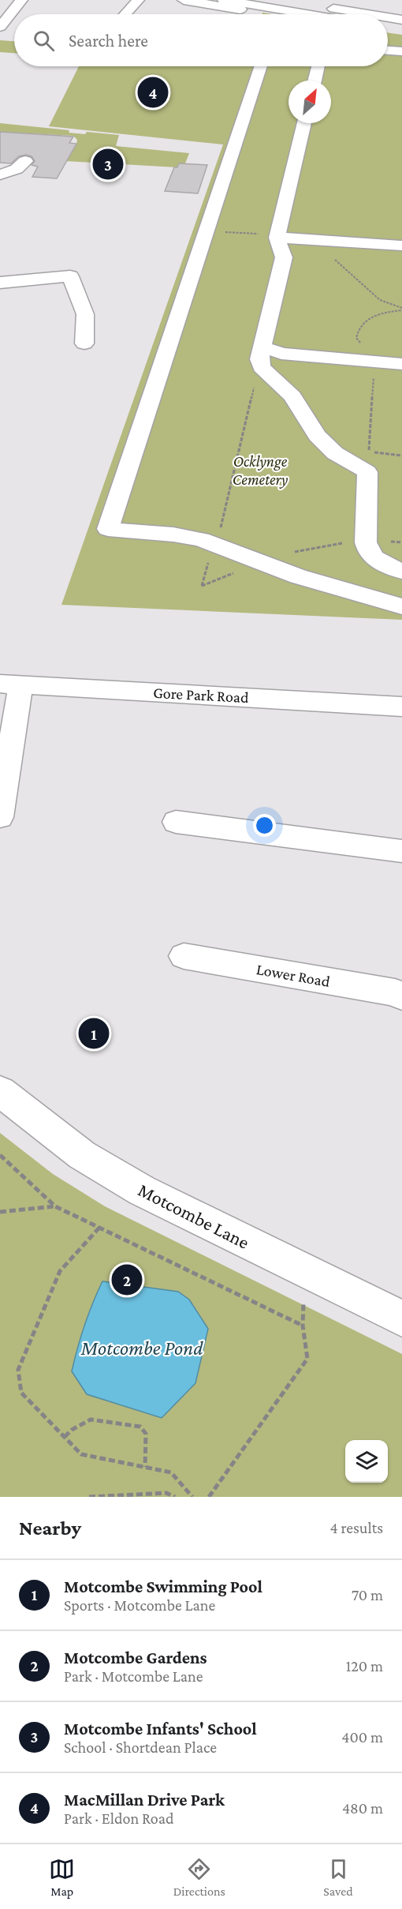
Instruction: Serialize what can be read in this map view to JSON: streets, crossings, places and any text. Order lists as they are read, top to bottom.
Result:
{
  "streets": {
    "street": ["Gore Park Road", "Lower Road", "Motcombe Lane"]
  },
  "water": ["Motcombe Pond"],
  "parks": ["Ocklynge Cemetery"],
  "north": "top right",
  "page": {
    "search": "Search here",
    "pins": [
      "4",
      "3",
      "1",
      "2"
    ],
    "heading": ["Nearby", "4 results"],
    "list": [
      {
        "mark": "1",
        "name": "Motcombe Swimming Pool",
        "note": "Sports · Motcombe Lane",
        "value": "70 m"
      },
      {
        "mark": "2",
        "name": "Motcombe Gardens",
        "note": "Park · Motcombe Lane",
        "value": "120 m"
      },
      {
        "mark": "3",
        "name": "Motcombe Infants' School",
        "note": "School · Shortdean Place",
        "value": "400 m"
      },
      {
        "mark": "4",
        "name": "MacMillan Drive Park",
        "note": "Park · Eldon Road",
        "value": "480 m"
      }
    ],
    "nav": ["Map", "Directions", "Saved"]
  }
}
